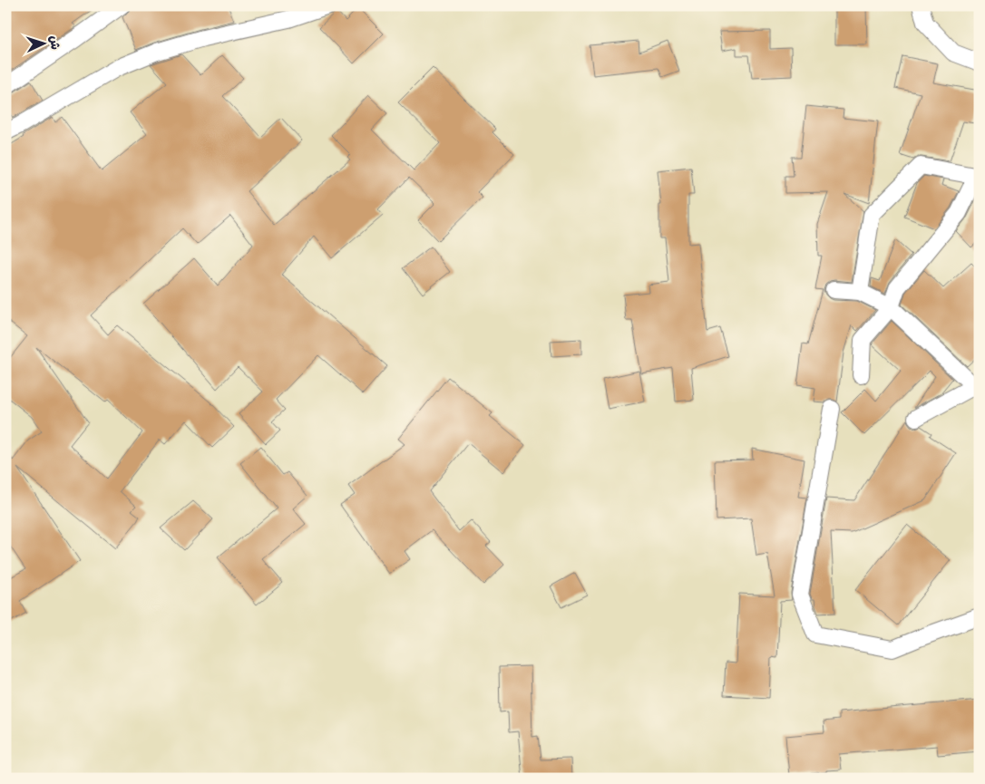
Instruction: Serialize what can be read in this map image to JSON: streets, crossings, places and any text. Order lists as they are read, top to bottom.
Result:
{
  "north": "right"
}
